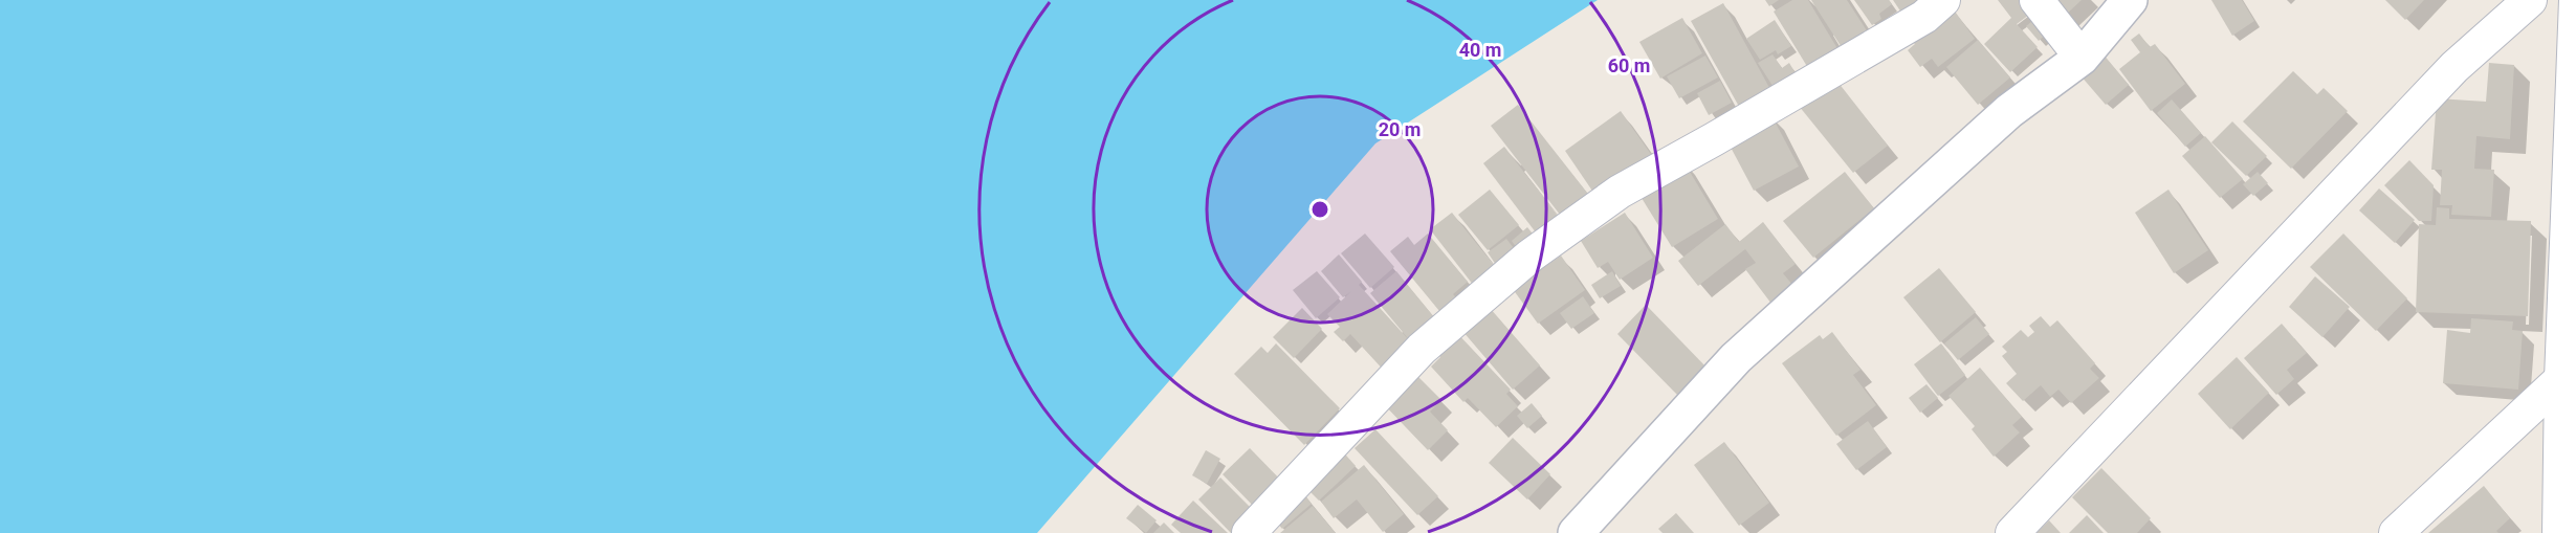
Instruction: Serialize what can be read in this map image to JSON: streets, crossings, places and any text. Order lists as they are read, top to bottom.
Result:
{
  "rings": ["40 m", "60 m", "20 m"]
}
